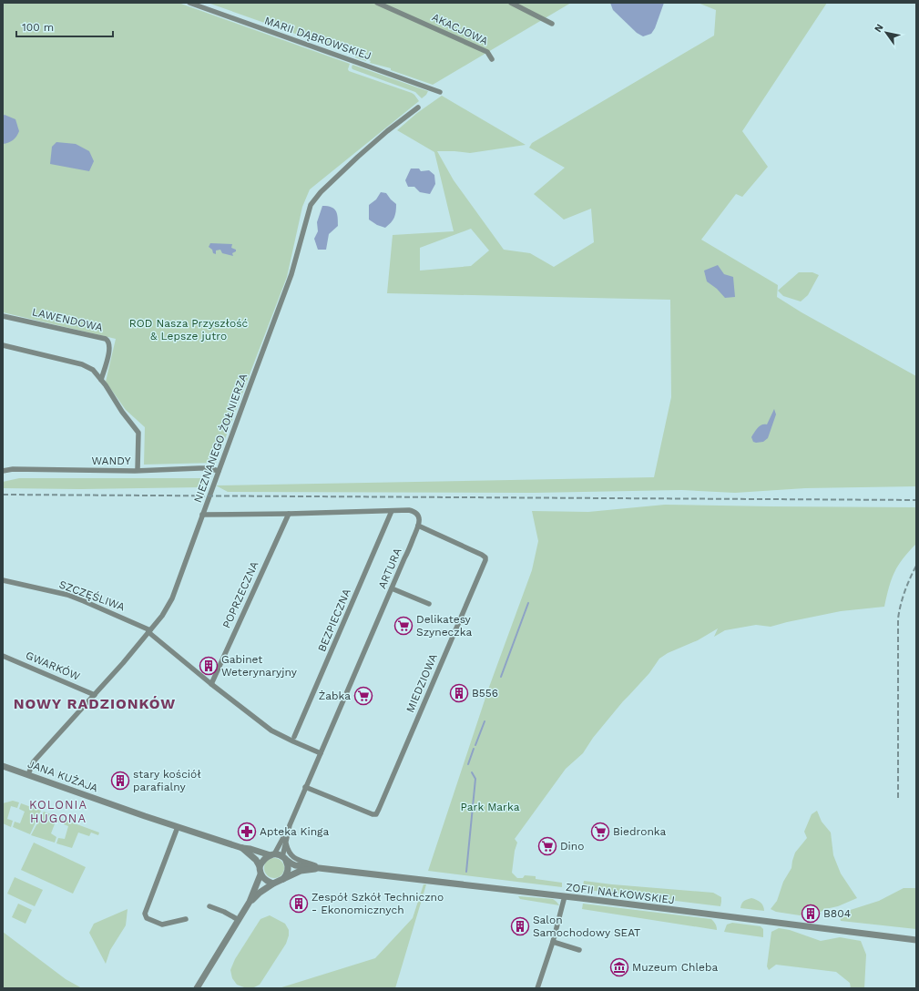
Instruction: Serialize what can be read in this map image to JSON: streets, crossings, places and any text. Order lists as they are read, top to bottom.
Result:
{
  "streets": {
    "street": [
      "AKACJOWA",
      "MARII DĄBROWSKIEJ",
      "LAWENDOWA",
      "NIEZNANEGO ŻOŁNIERZA",
      "WANDY",
      "ARTURA",
      "POPRZECZNA",
      "SZCZĘŚLIWA",
      "BEZPIECZNA",
      "GWARKÓW",
      "MIEDZIOWA",
      "JANA KUŻAJA",
      "ZOFII NAŁKOWSKIEJ"
    ]
  },
  "crossings": [
    ["NIEZNANEGO ŻOŁNIERZA", "WANDY"],
    ["NIEZNANEGO ŻOŁNIERZA", "SZCZĘŚLIWA"],
    ["NIEZNANEGO ŻOŁNIERZA", "GWARKÓW"],
    ["NIEZNANEGO ŻOŁNIERZA", "JANA KUŻAJA"],
    ["ARTURA", "SZCZĘŚLIWA"],
    ["ARTURA", "MIEDZIOWA"],
    ["ARTURA", "JANA KUŻAJA"],
    ["POPRZECZNA", "SZCZĘŚLIWA"]
  ],
  "districts": ["NOWY RADZIONKÓW", "KOLONIA HUGONA"],
  "parks": ["ROD Nasza Przyszłość & Lepsze jutro", "Park Marka"],
  "places": {
    "supermarket": [
      "Delikatesy Szyneczka",
      "Żabka",
      "Biedronka",
      "Dino"
    ],
    "building": [
      "Gabinet Weterynaryjny",
      "B556",
      "stary kościół parafialny",
      "Zespół Szkół Techniczno - Ekonomicznych",
      "B804",
      "Salon Samochodowy SEAT"
    ],
    "pharmacy": ["Apteka Kinga"],
    "museum": ["Muzeum Chleba"]
  },
  "scale_bar": "100 m",
  "north": "top left"
}
